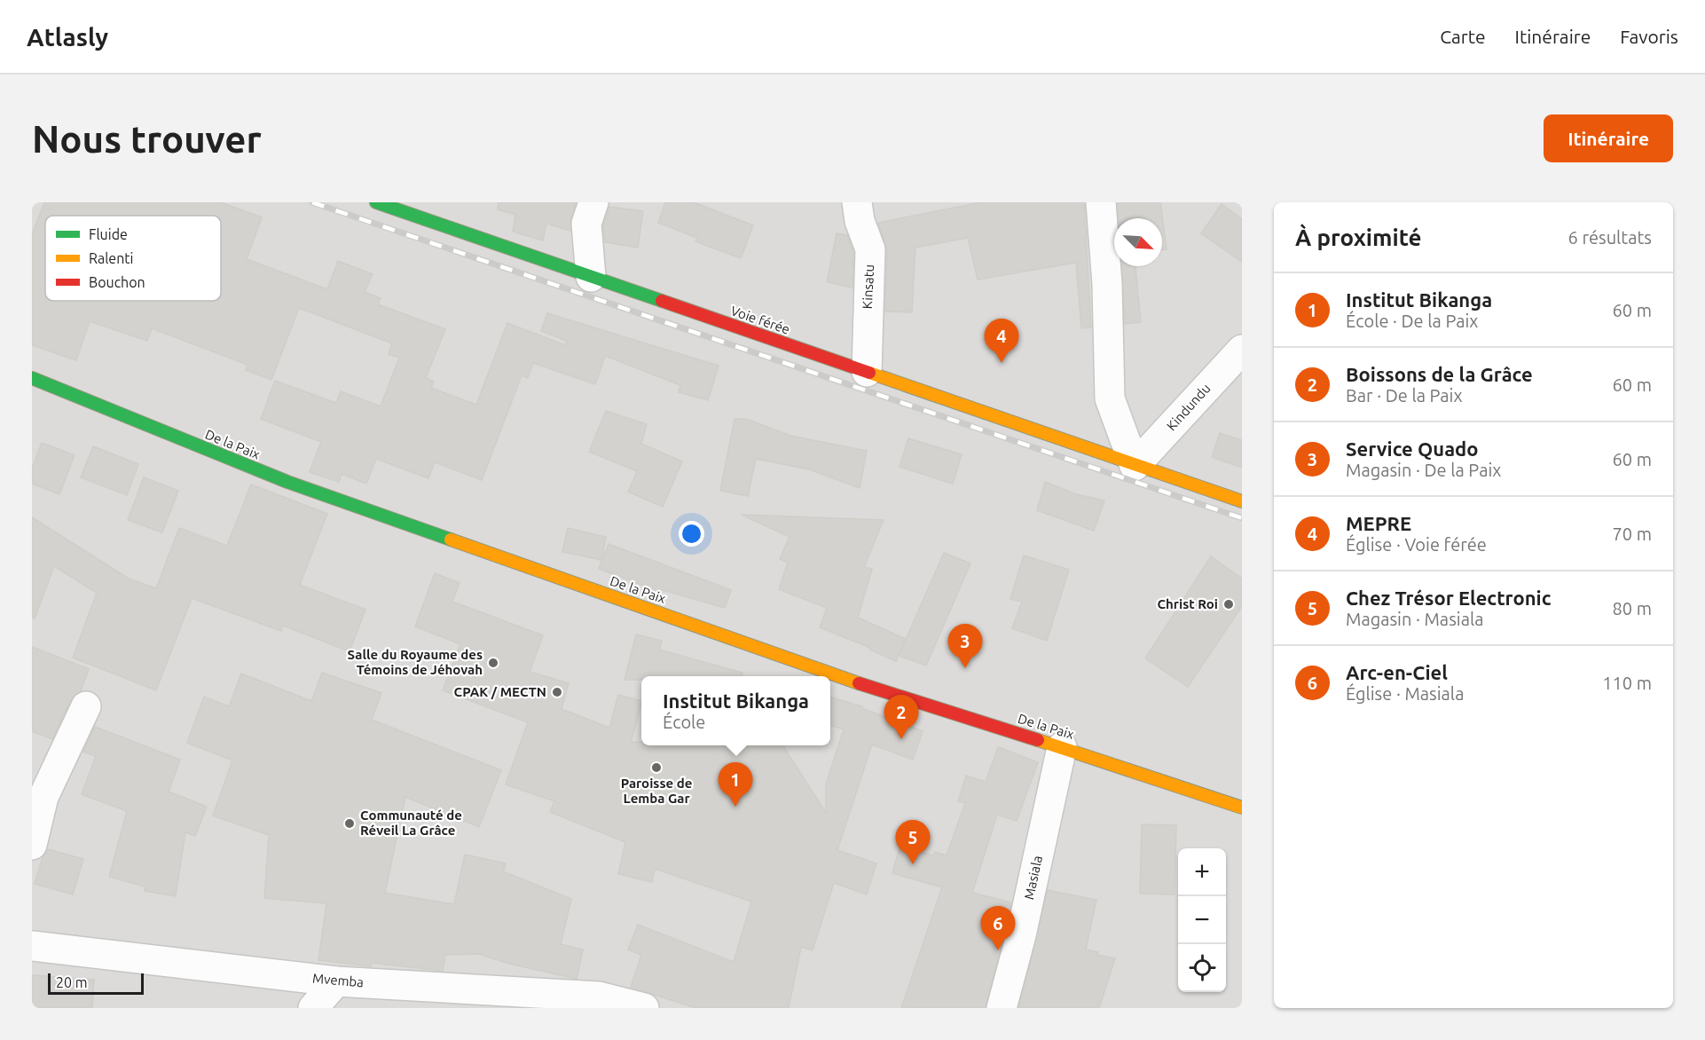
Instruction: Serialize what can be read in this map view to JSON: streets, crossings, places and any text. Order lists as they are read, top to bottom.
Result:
{
  "streets": {
    "street": [
      "Kinsatu",
      "Voie férée",
      "Kindundu",
      "De la Paix",
      "Masiala",
      "Mvemba"
    ]
  },
  "crossings": [
    ["Kinsatu", "Voie férée"],
    ["Voie férée", "Kindundu"],
    ["De la Paix", "Masiala"]
  ],
  "places": [
    "Christ Roi",
    "Salle du Royaume des Témoins de Jéhovah",
    "CPAK / MECTN",
    "Paroisse de Lemba Gar",
    "Communauté de Réveil La Grâce"
  ],
  "legend": ["Fluide", "Ralenti", "Bouchon"],
  "scale_bar": "20 m",
  "north": "bottom right",
  "page": {
    "header": "Atlasly",
    "nav": ["Carte", "Itinéraire", "Favoris"],
    "buttons": "Itinéraire",
    "title": "Nous trouver",
    "heading": ["À proximité", "6 résultats"],
    "list": [
      {
        "mark": "1",
        "name": "Institut Bikanga",
        "note": "École · De la Paix",
        "value": "60 m"
      },
      {
        "mark": "2",
        "name": "Boissons de la Grâce",
        "note": "Bar · De la Paix",
        "value": "60 m"
      },
      {
        "mark": "3",
        "name": "Service Quado",
        "note": "Magasin · De la Paix",
        "value": "60 m"
      },
      {
        "mark": "4",
        "name": "MEPRE",
        "note": "Église · Voie férée",
        "value": "70 m"
      },
      {
        "mark": "5",
        "name": "Chez Trésor Electronic",
        "note": "Magasin · Masiala",
        "value": "80 m"
      },
      {
        "mark": "6",
        "name": "Arc-en-Ciel",
        "note": "Église · Masiala",
        "value": "110 m"
      }
    ],
    "pins": [
      "4",
      "3",
      "2",
      "1",
      "5",
      "6"
    ],
    "popup": ["Institut Bikanga", "École"],
    "map_buttons": ["+", "−"],
    "scale": "20 m"
  }
}
